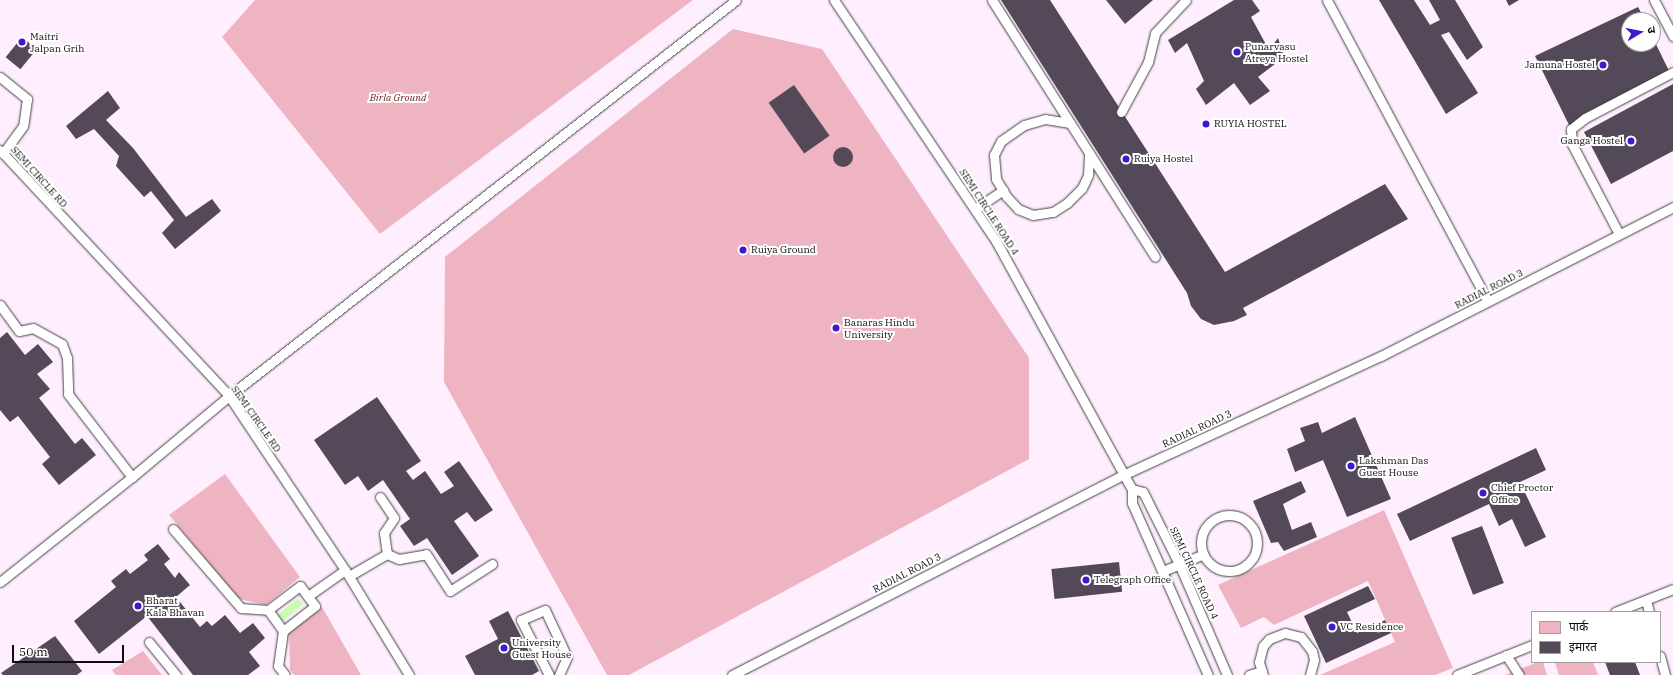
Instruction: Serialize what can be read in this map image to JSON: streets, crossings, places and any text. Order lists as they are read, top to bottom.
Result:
{
  "streets": {
    "lane": ["SEMI CIRCLE RD", "SEMI CIRCLE ROAD 4", "RADIAL ROAD 3"]
  },
  "crossings": [
    ["SEMI CIRCLE ROAD 4", "RADIAL ROAD 3"]
  ],
  "parks": ["Birla Ground"],
  "places": [
    "Maitri Jalpan Grih",
    "Punarvasu Atreya Hostel",
    "Jamuna Hostel",
    "RUYIA HOSTEL",
    "Ganga Hostel",
    "Ruiya Hostel",
    "Ruiya Ground",
    "Banaras Hindu University",
    "Lakshman Das Guest House",
    "Chief Proctor Office",
    "Telegraph Office",
    "Bharat Kala Bhavan",
    "VC Residence",
    "University Guest House"
  ],
  "legend": ["पार्क", "इमारत"],
  "scale_bar": "50 m",
  "north": "right"
}
